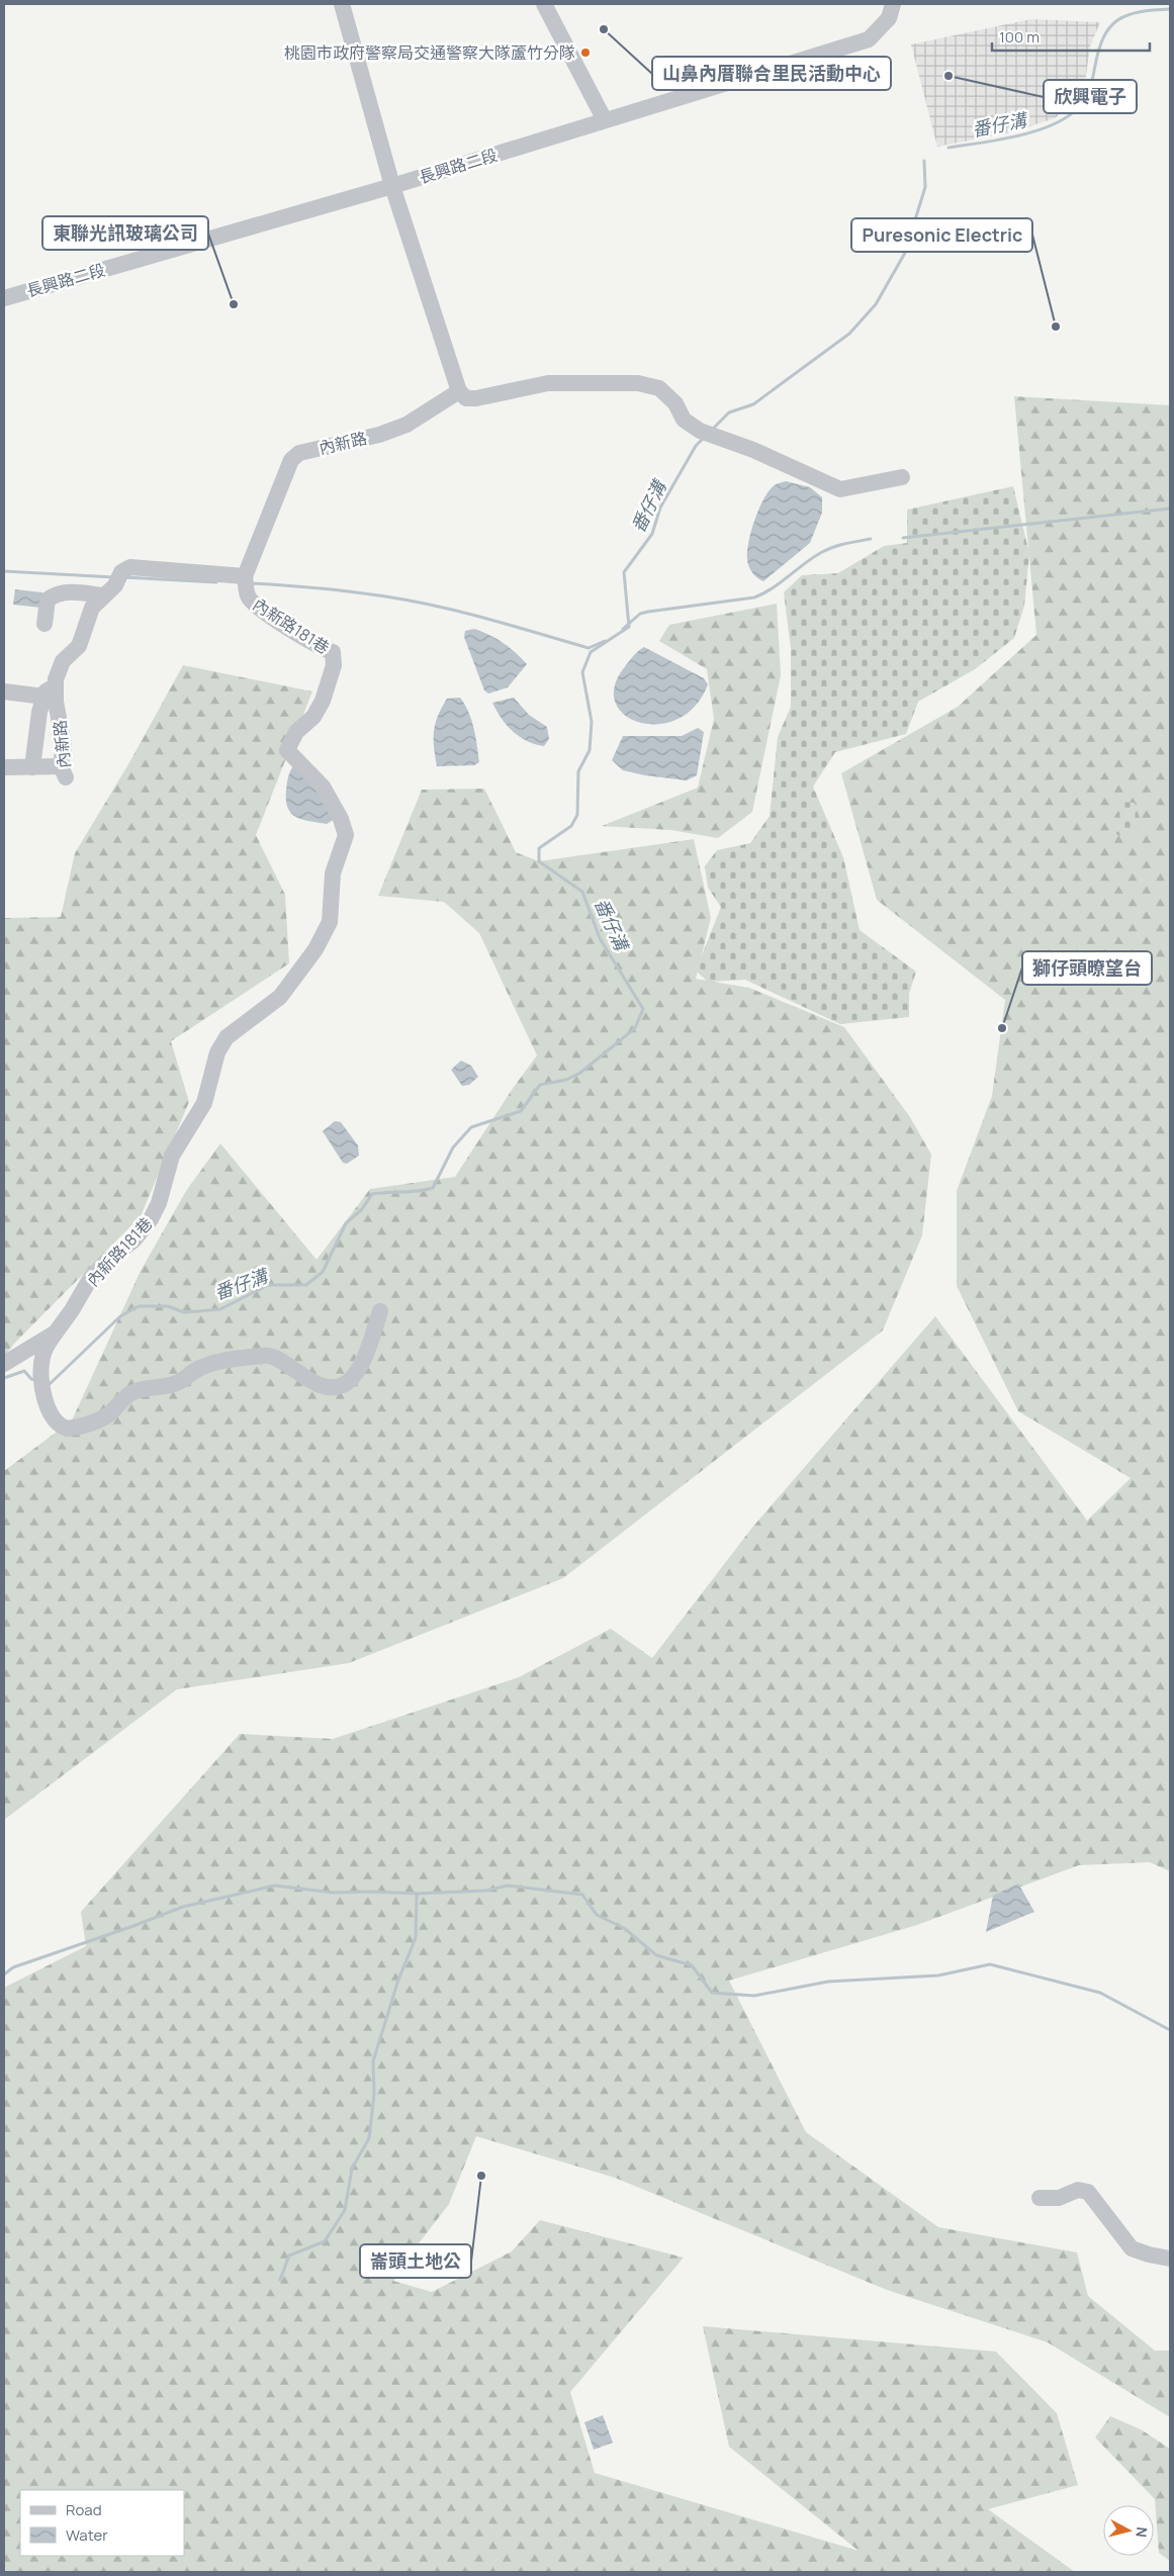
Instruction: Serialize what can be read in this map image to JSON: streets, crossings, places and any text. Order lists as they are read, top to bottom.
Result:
{
  "streets": {
    "street": ["長興路二段", "內新路", "內新路181巷"]
  },
  "crossings": [
    ["內新路", "內新路181巷"]
  ],
  "water": ["番仔溝"],
  "places": [
    "山鼻內厝聯合里民活動中心",
    "桃園市政府警察局交通警察大隊蘆竹分隊",
    "欣興電子",
    "東聯光訊玻璃公司",
    "Puresonic Electric",
    "獅仔頭暸望台",
    "崙頭土地公"
  ],
  "legend": ["Road", "Water"],
  "scale_bar": "100 m",
  "north": "right"
}
